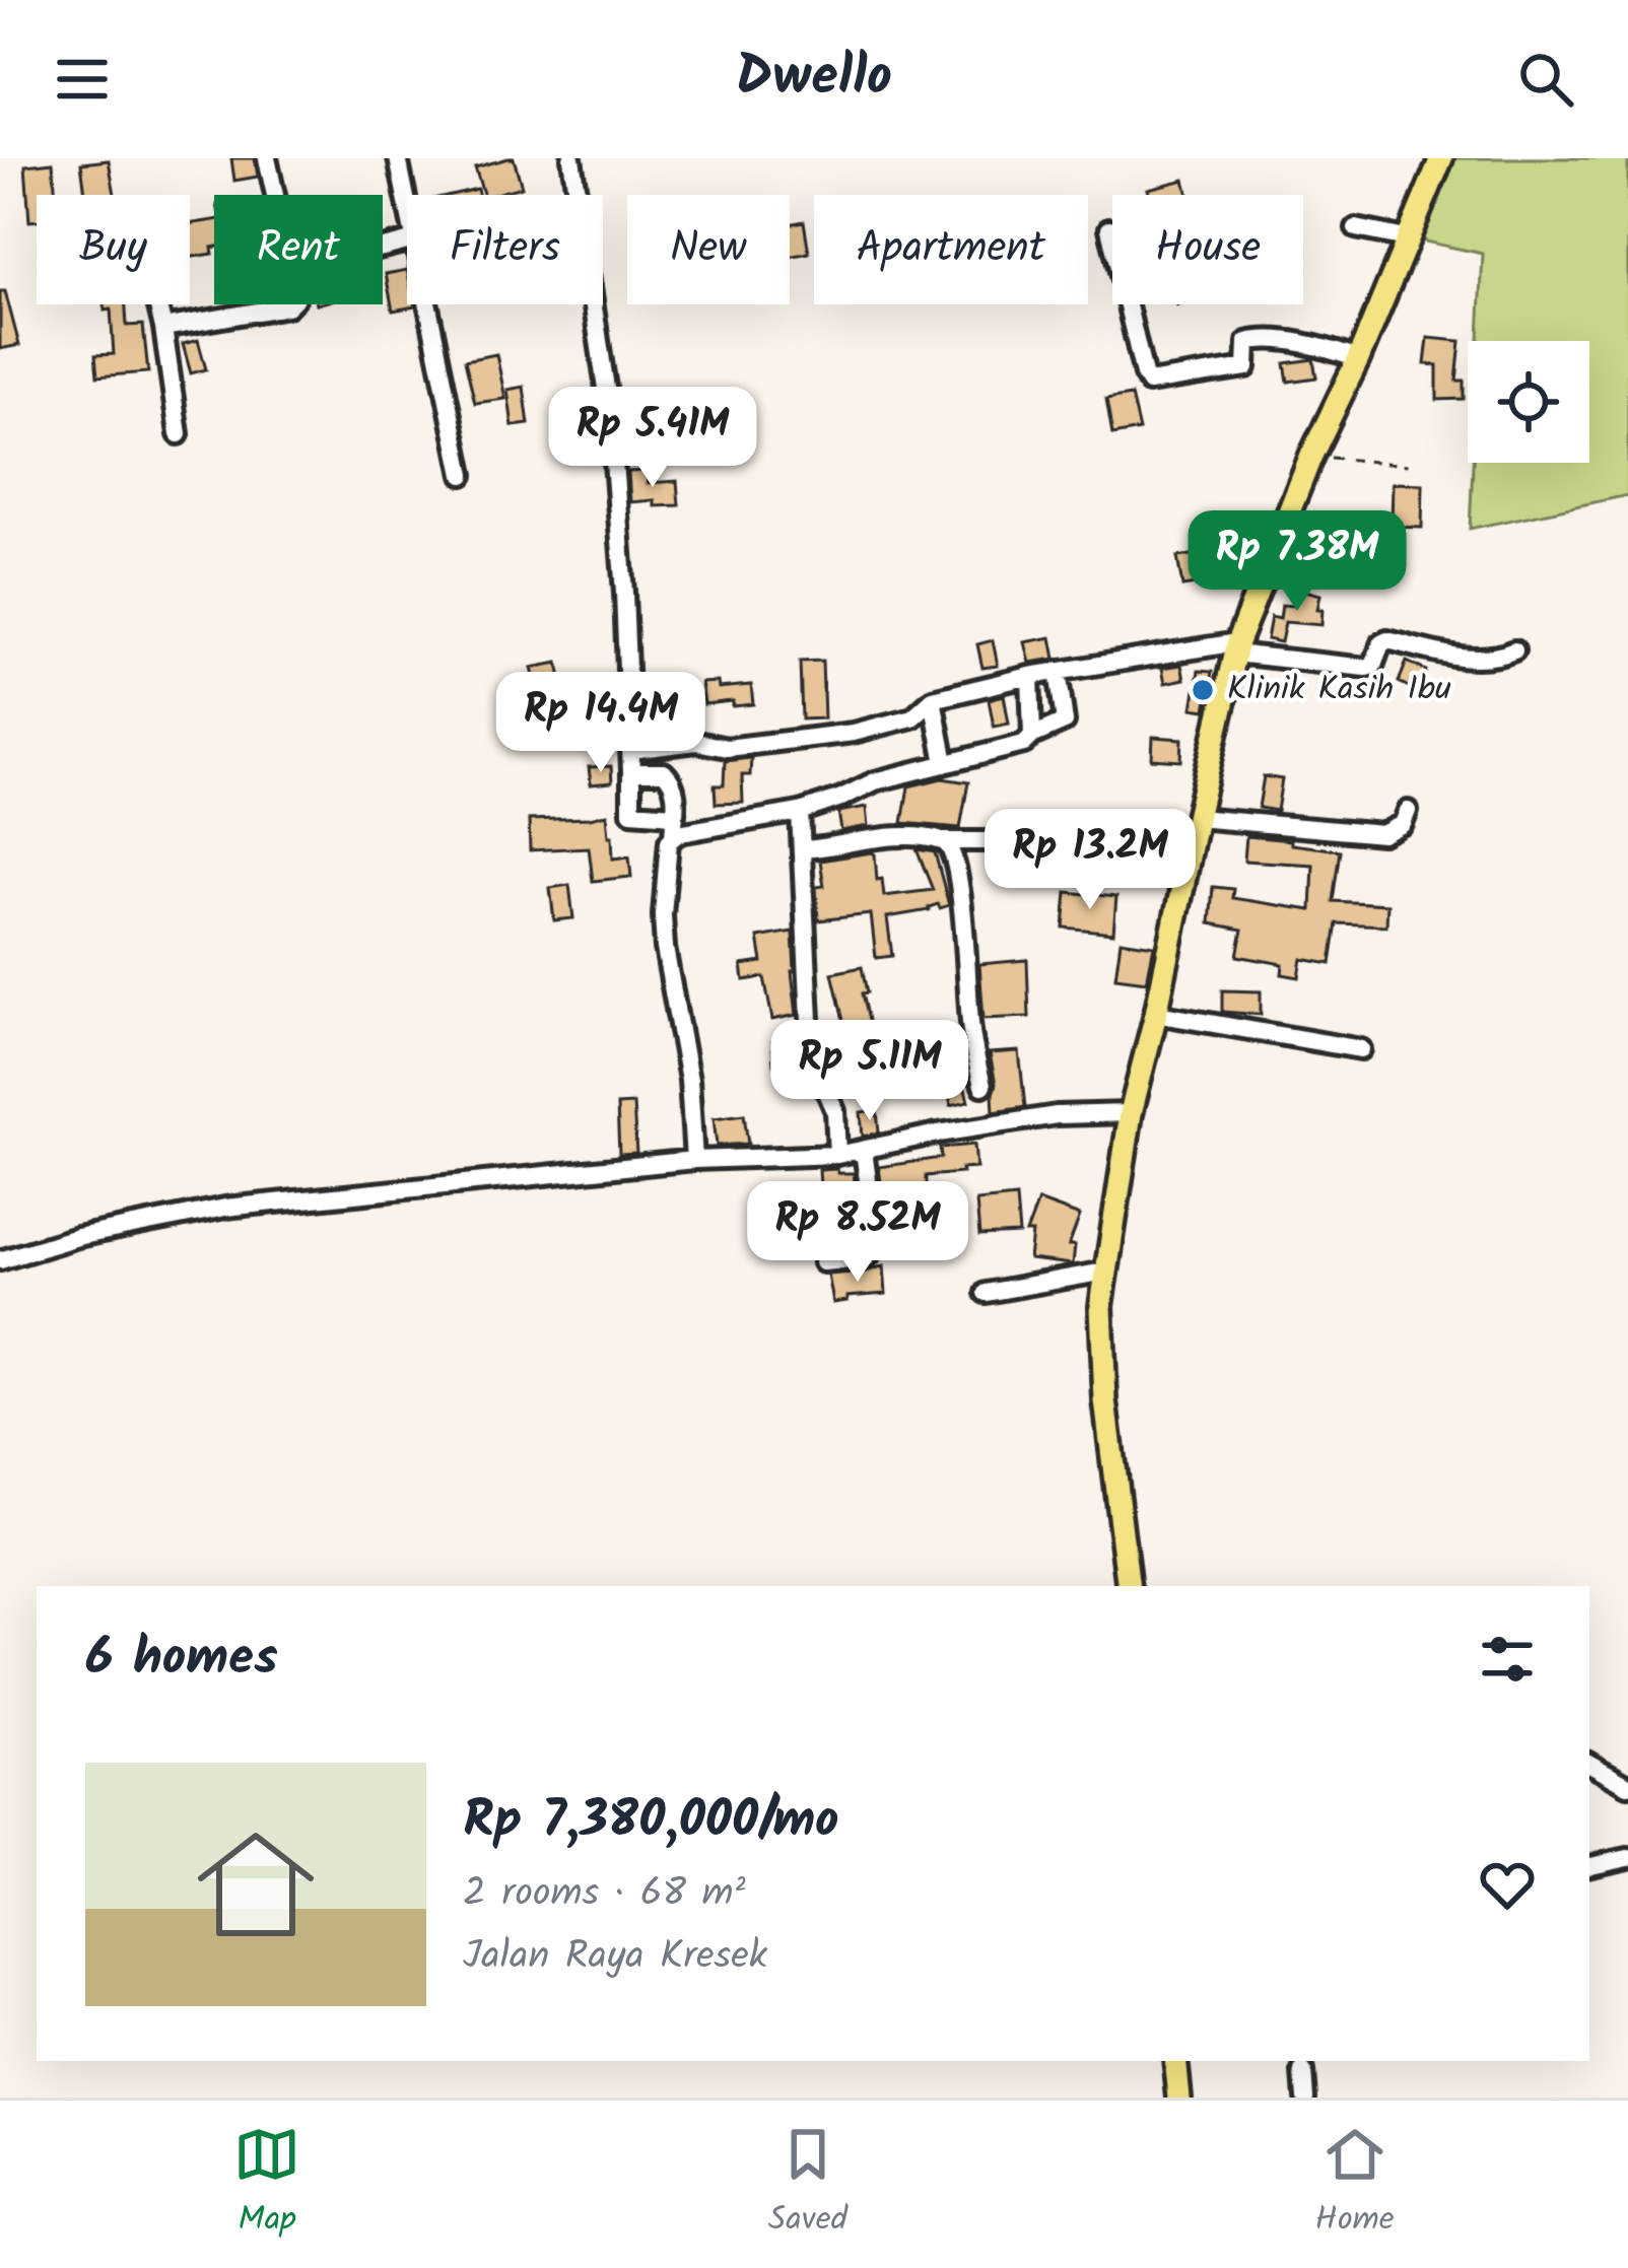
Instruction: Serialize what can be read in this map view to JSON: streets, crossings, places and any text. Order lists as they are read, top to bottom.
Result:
{
  "places": ["Klinik Kasih Ibu"],
  "page": {
    "header": "Dwello",
    "chip": [
      "Buy",
      "Rent",
      "Filters",
      "New",
      "Apartment",
      "House"
    ],
    "price": [
      "Rp 5.41M",
      "Rp 7.38M",
      "Rp 14.4M",
      "Rp 13.2M",
      "Rp 5.11M",
      "Rp 8.52M"
    ],
    "heading": "6 homes",
    "list": [
      {
        "name": "Rp 7,380,000/mo",
        "note": "2 rooms · 68 m² · Jalan Raya Kresek"
      }
    ],
    "tabs": ["Map", "Saved", "Home"]
  }
}
